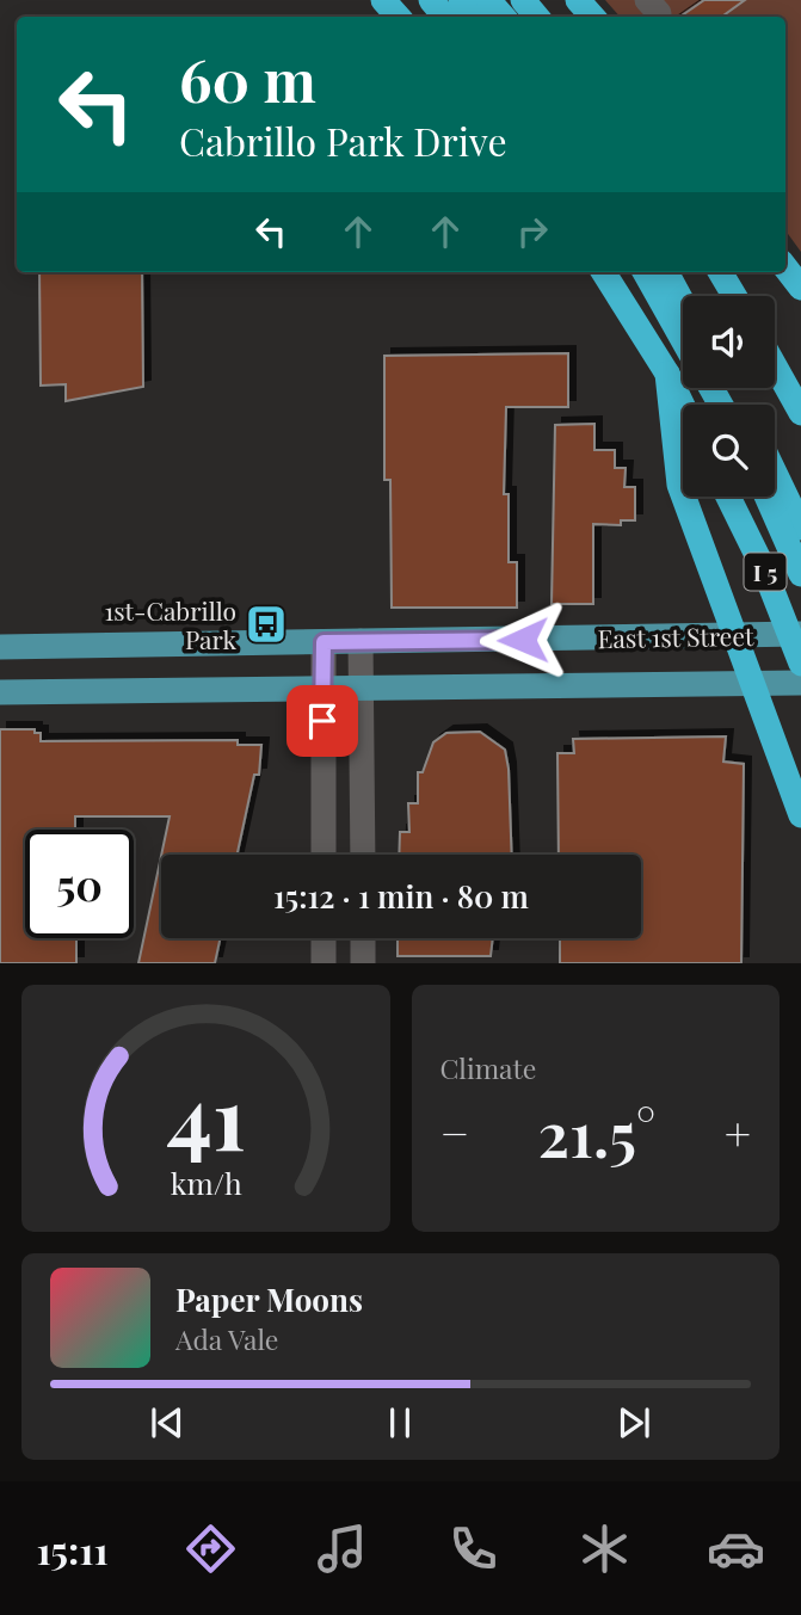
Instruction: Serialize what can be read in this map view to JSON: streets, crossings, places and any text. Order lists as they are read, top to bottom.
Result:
{
  "streets": {
    "highway": ["I 5"],
    "main road": ["East 1st Street"]
  },
  "places": {
    "bus stop": ["1st-Cabrillo Park"]
  },
  "page": {
    "turn": ["60 m", "Cabrillo Park Drive"],
    "limit": "50",
    "trip": "15:12 · 1 min · 80 m",
    "tile": "Climate",
    "heat": ["−", "21.5°", "+"],
    "song": ["Paper Moons", "Ada Vale"],
    "tabs": "15:11",
    "gauge": ["41", "km/h"]
  }
}
